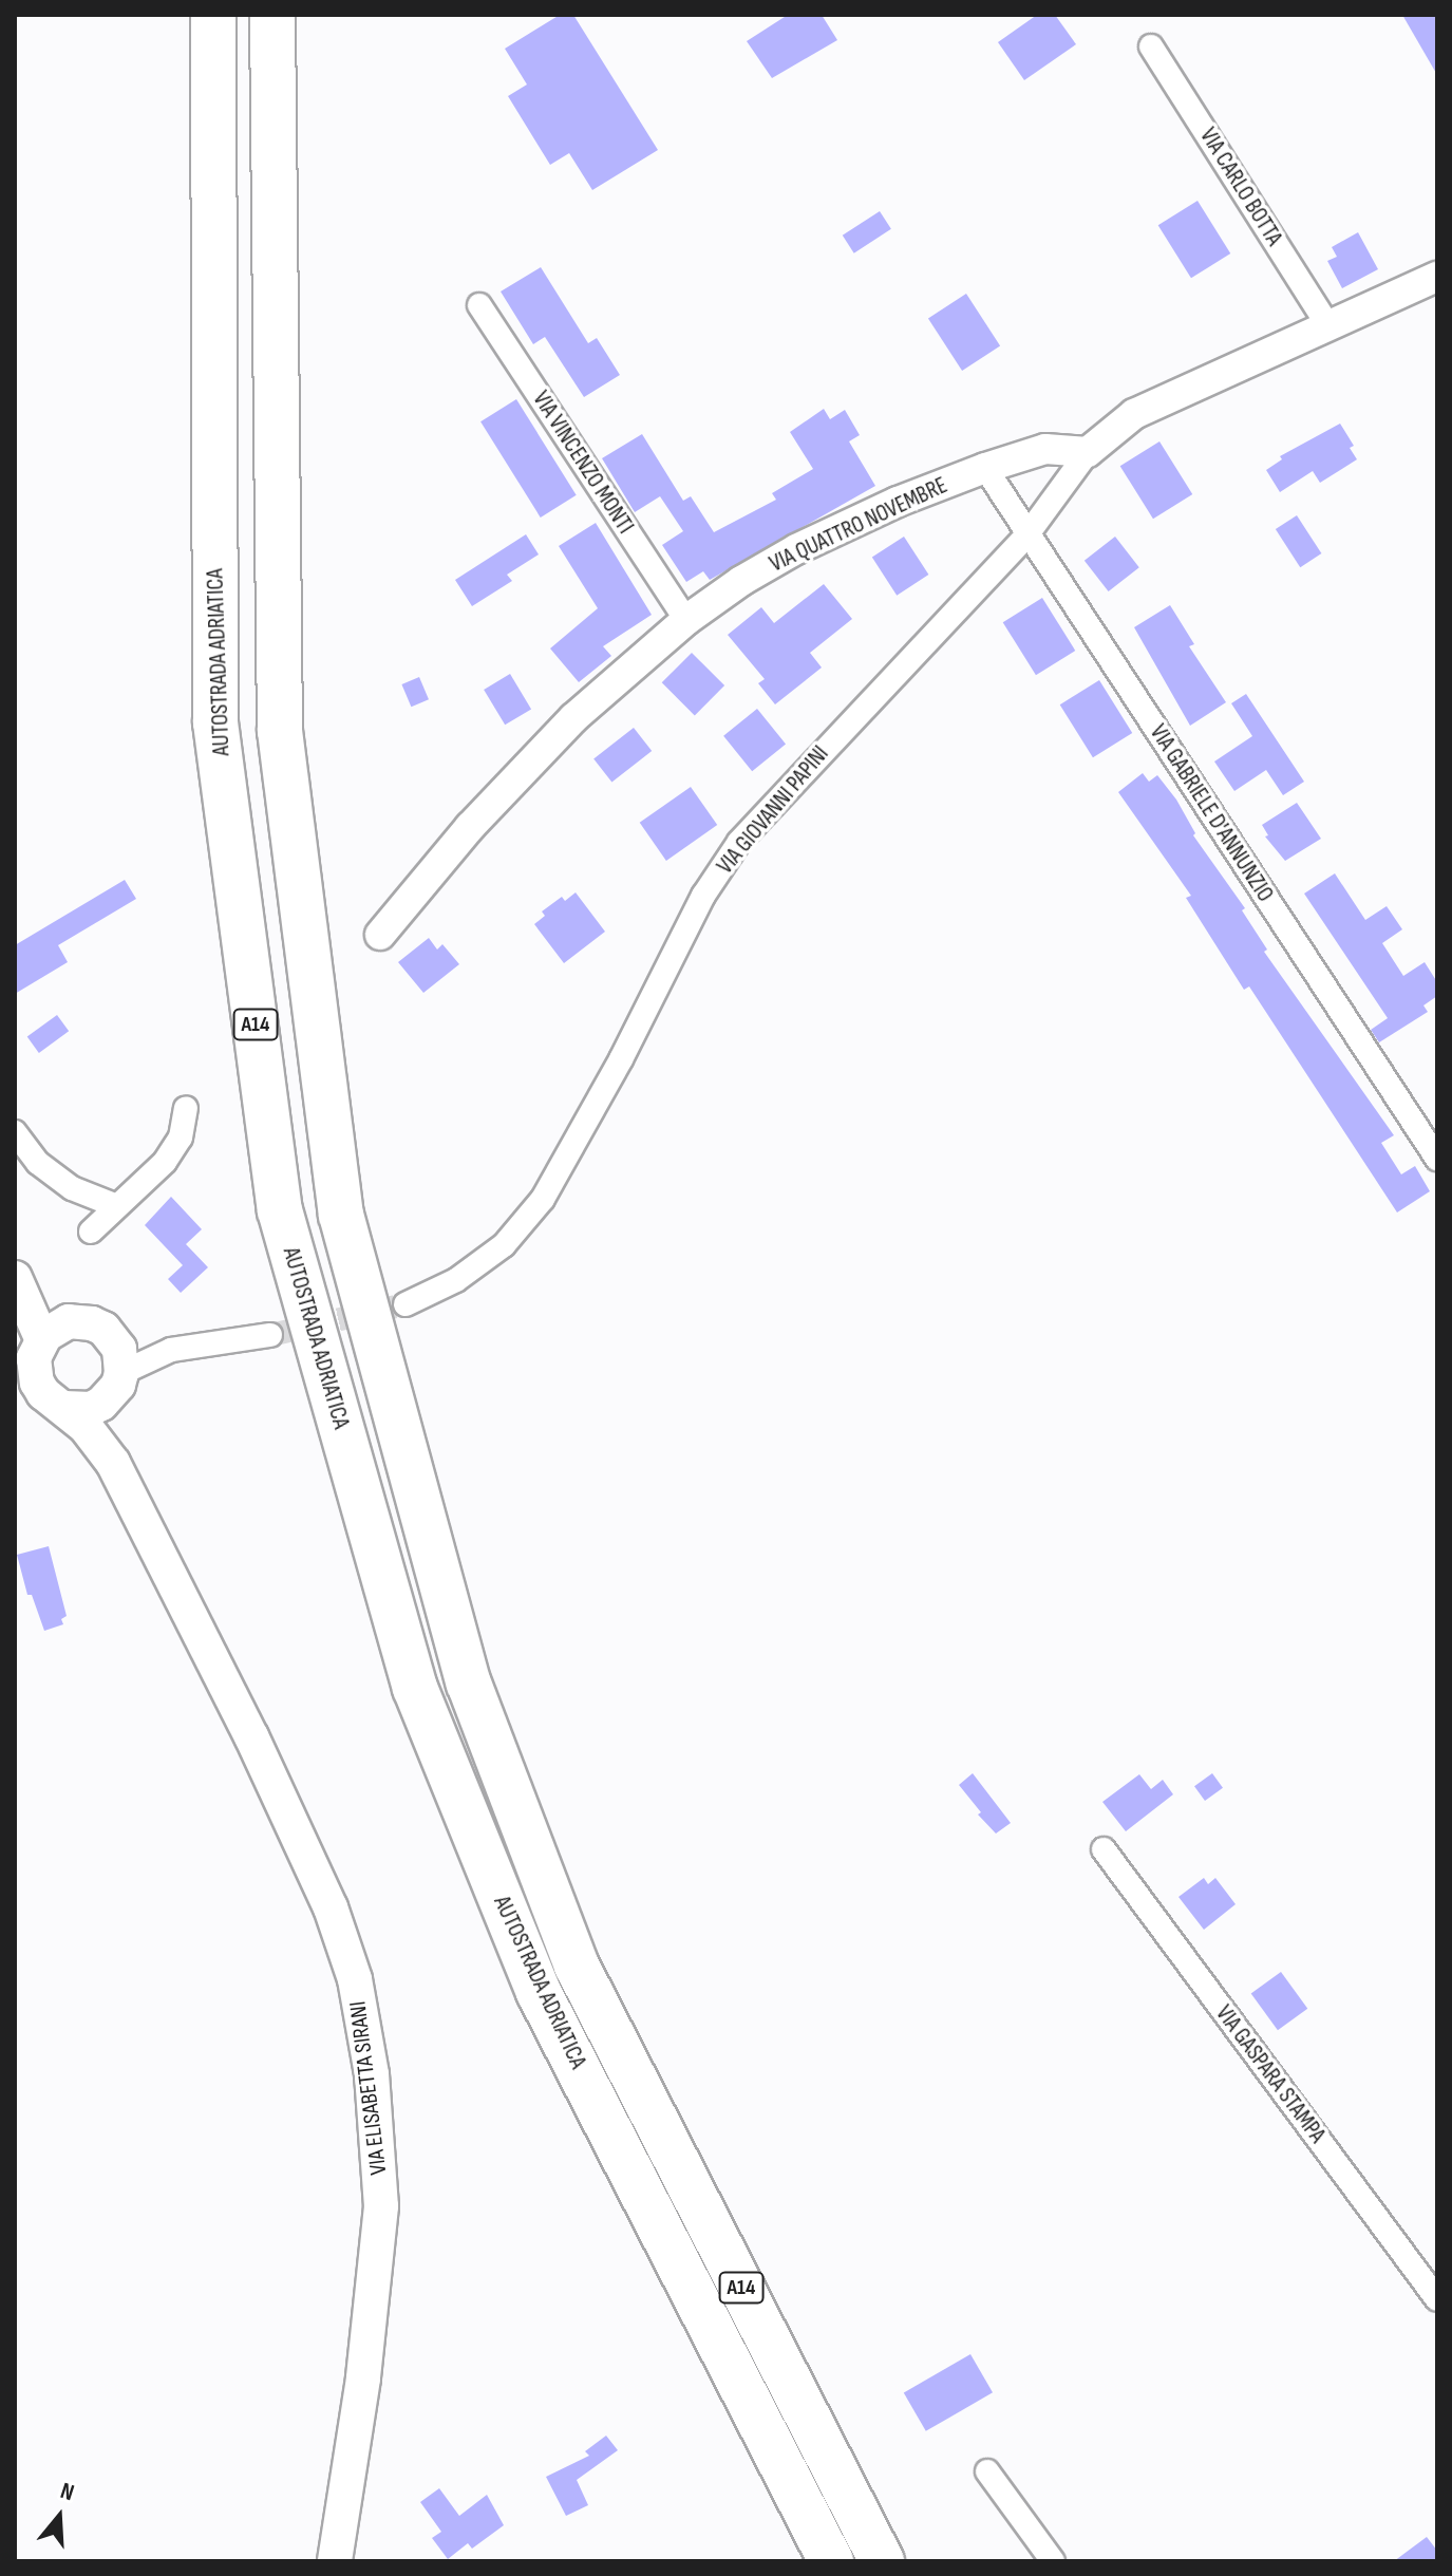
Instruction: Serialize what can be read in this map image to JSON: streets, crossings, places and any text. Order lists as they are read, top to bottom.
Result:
{
  "streets": {
    "highway": ["AUTOSTRADA ADRIATICA", "A14"],
    "main road": ["VIA ELISABETTA SIRANI"],
    "street": [
      "VIA CARLO BOTTA",
      "VIA VINCENZO MONTI",
      "VIA QUATTRO NOVEMBRE",
      "VIA GIOVANNI PAPINI",
      "VIA GABRIELE D'ANNUNZIO",
      "VIA GASPARA STAMPA"
    ]
  },
  "crossings": [
    ["VIA VINCENZO MONTI", "VIA QUATTRO NOVEMBRE"],
    ["VIA QUATTRO NOVEMBRE", "VIA GIOVANNI PAPINI"],
    ["VIA QUATTRO NOVEMBRE", "VIA GABRIELE D'ANNUNZIO"],
    ["VIA GIOVANNI PAPINI", "VIA GABRIELE D'ANNUNZIO"]
  ],
  "north": "top"
}
